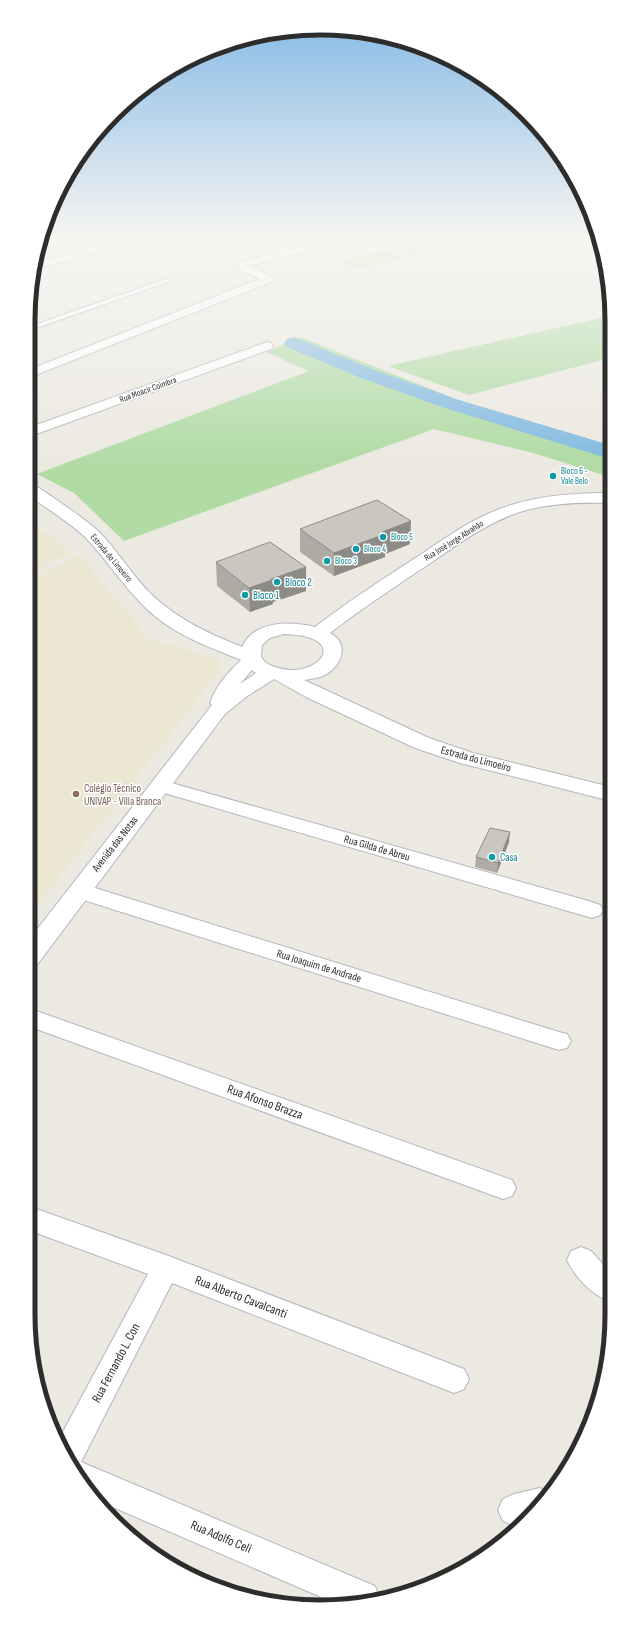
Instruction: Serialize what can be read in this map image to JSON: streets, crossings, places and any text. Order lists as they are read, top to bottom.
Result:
{
  "streets": {
    "main road": ["Rua José Jorge Abrahão", "Estrada do Limoeiro", "Avenida das Notas"],
    "street": [
      "Rua Moacir Coimbra",
      "Rua Gilda de Abreu",
      "Rua Joaquim de Andrade",
      "Rua Afonso Brazza",
      "Rua Alberto Cavalcanti",
      "Rua Fernando L. Con",
      "Rua Adolfo Celi"
    ]
  },
  "crossings": [
    ["Rua José Jorge Abrahão", "Estrada do Limoeiro"],
    ["Rua José Jorge Abrahão", "Avenida das Notas"],
    ["Estrada do Limoeiro", "Avenida das Notas"],
    ["Avenida das Notas", "Rua Gilda de Abreu"],
    ["Avenida das Notas", "Rua Joaquim de Andrade"],
    ["Rua Alberto Cavalcanti", "Rua Fernando L. Con"]
  ],
  "places": [
    "Bloco 6 - Vale Belo",
    "Bloco 5",
    "Bloco 4",
    "Bloco 3",
    "Bloco 2",
    "Bloco 1",
    "Colégio Técnico UNIVAP - Villa Branca",
    "Casa"
  ]
}
